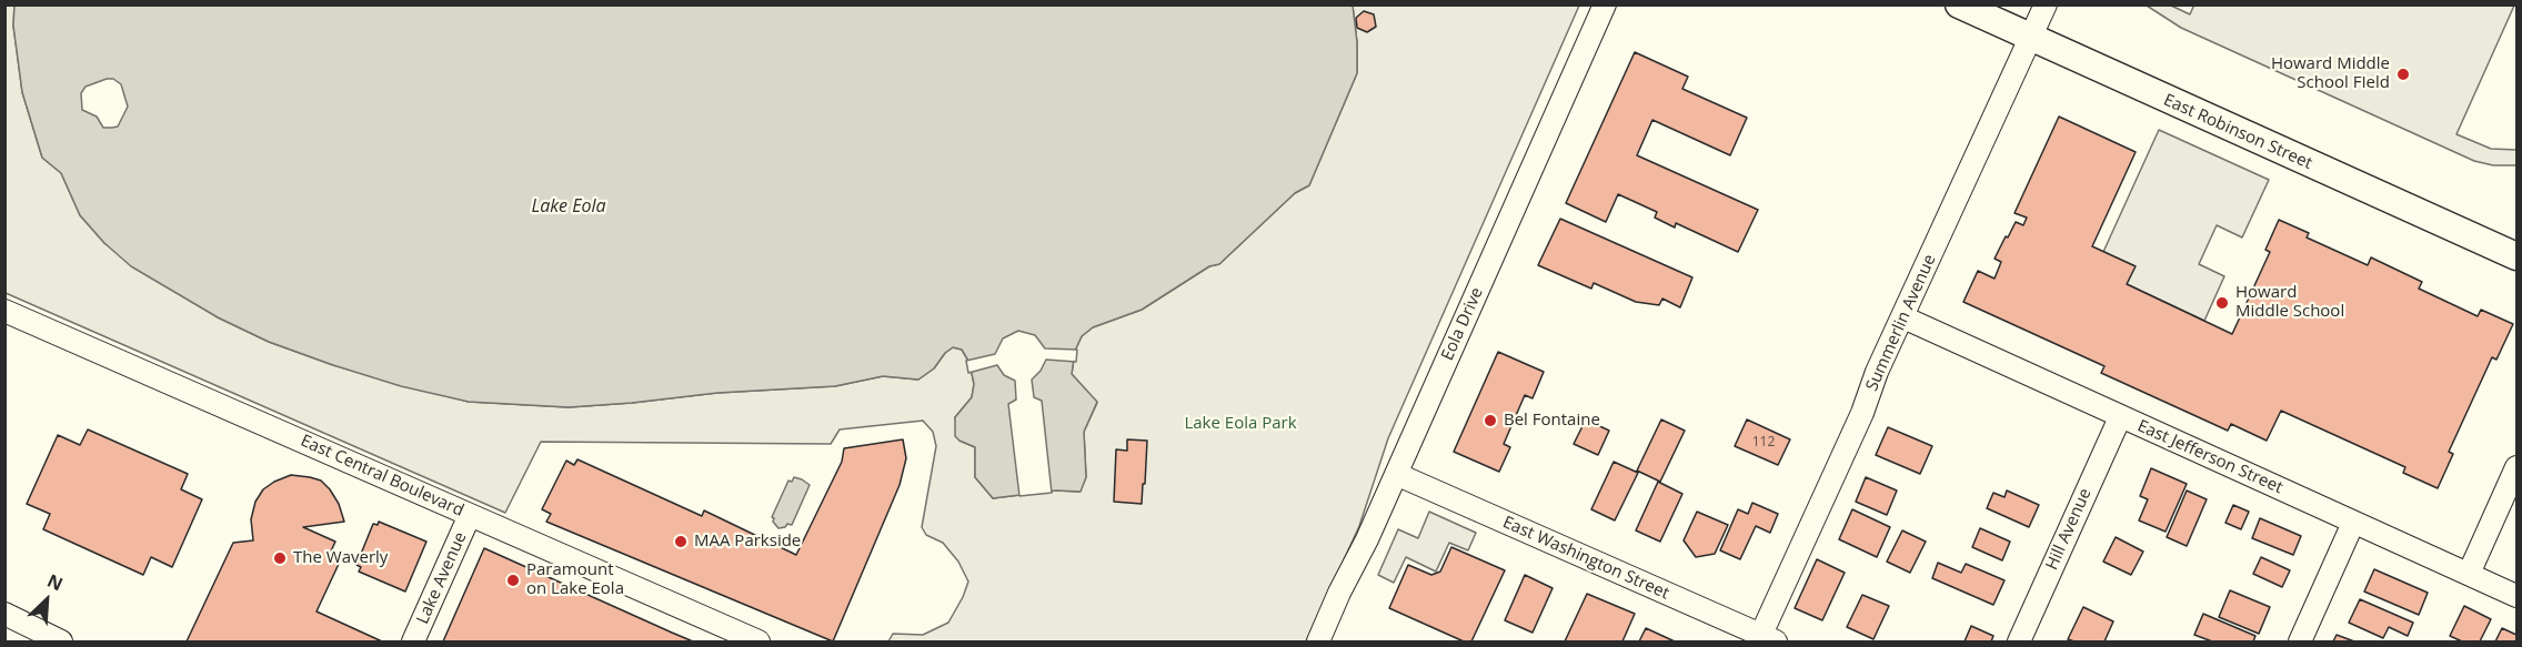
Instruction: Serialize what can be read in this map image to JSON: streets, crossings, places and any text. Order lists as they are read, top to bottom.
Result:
{
  "streets": {
    "main road": ["East Robinson Street"],
    "street": [
      "Summerlin Avenue",
      "Eola Drive",
      "East Jefferson Street",
      "East Central Boulevard",
      "Hill Avenue",
      "East Washington Street",
      "Lake Avenue"
    ]
  },
  "crossings": [
    ["East Robinson Street", "Summerlin Avenue"],
    ["Summerlin Avenue", "East Jefferson Street"],
    ["Summerlin Avenue", "East Washington Street"],
    ["Eola Drive", "East Washington Street"],
    ["East Jefferson Street", "Hill Avenue"],
    ["East Central Boulevard", "Lake Avenue"]
  ],
  "water": ["Lake Eola"],
  "parks": ["Lake Eola Park"],
  "places": [
    "Howard Middle School FIeld",
    "Howard Middle School",
    "Bel Fontaine",
    "MAA Parkside",
    "The Waverly",
    "Paramount on Lake Eola"
  ],
  "house_numbers": ["112"],
  "north": "top right"
}
